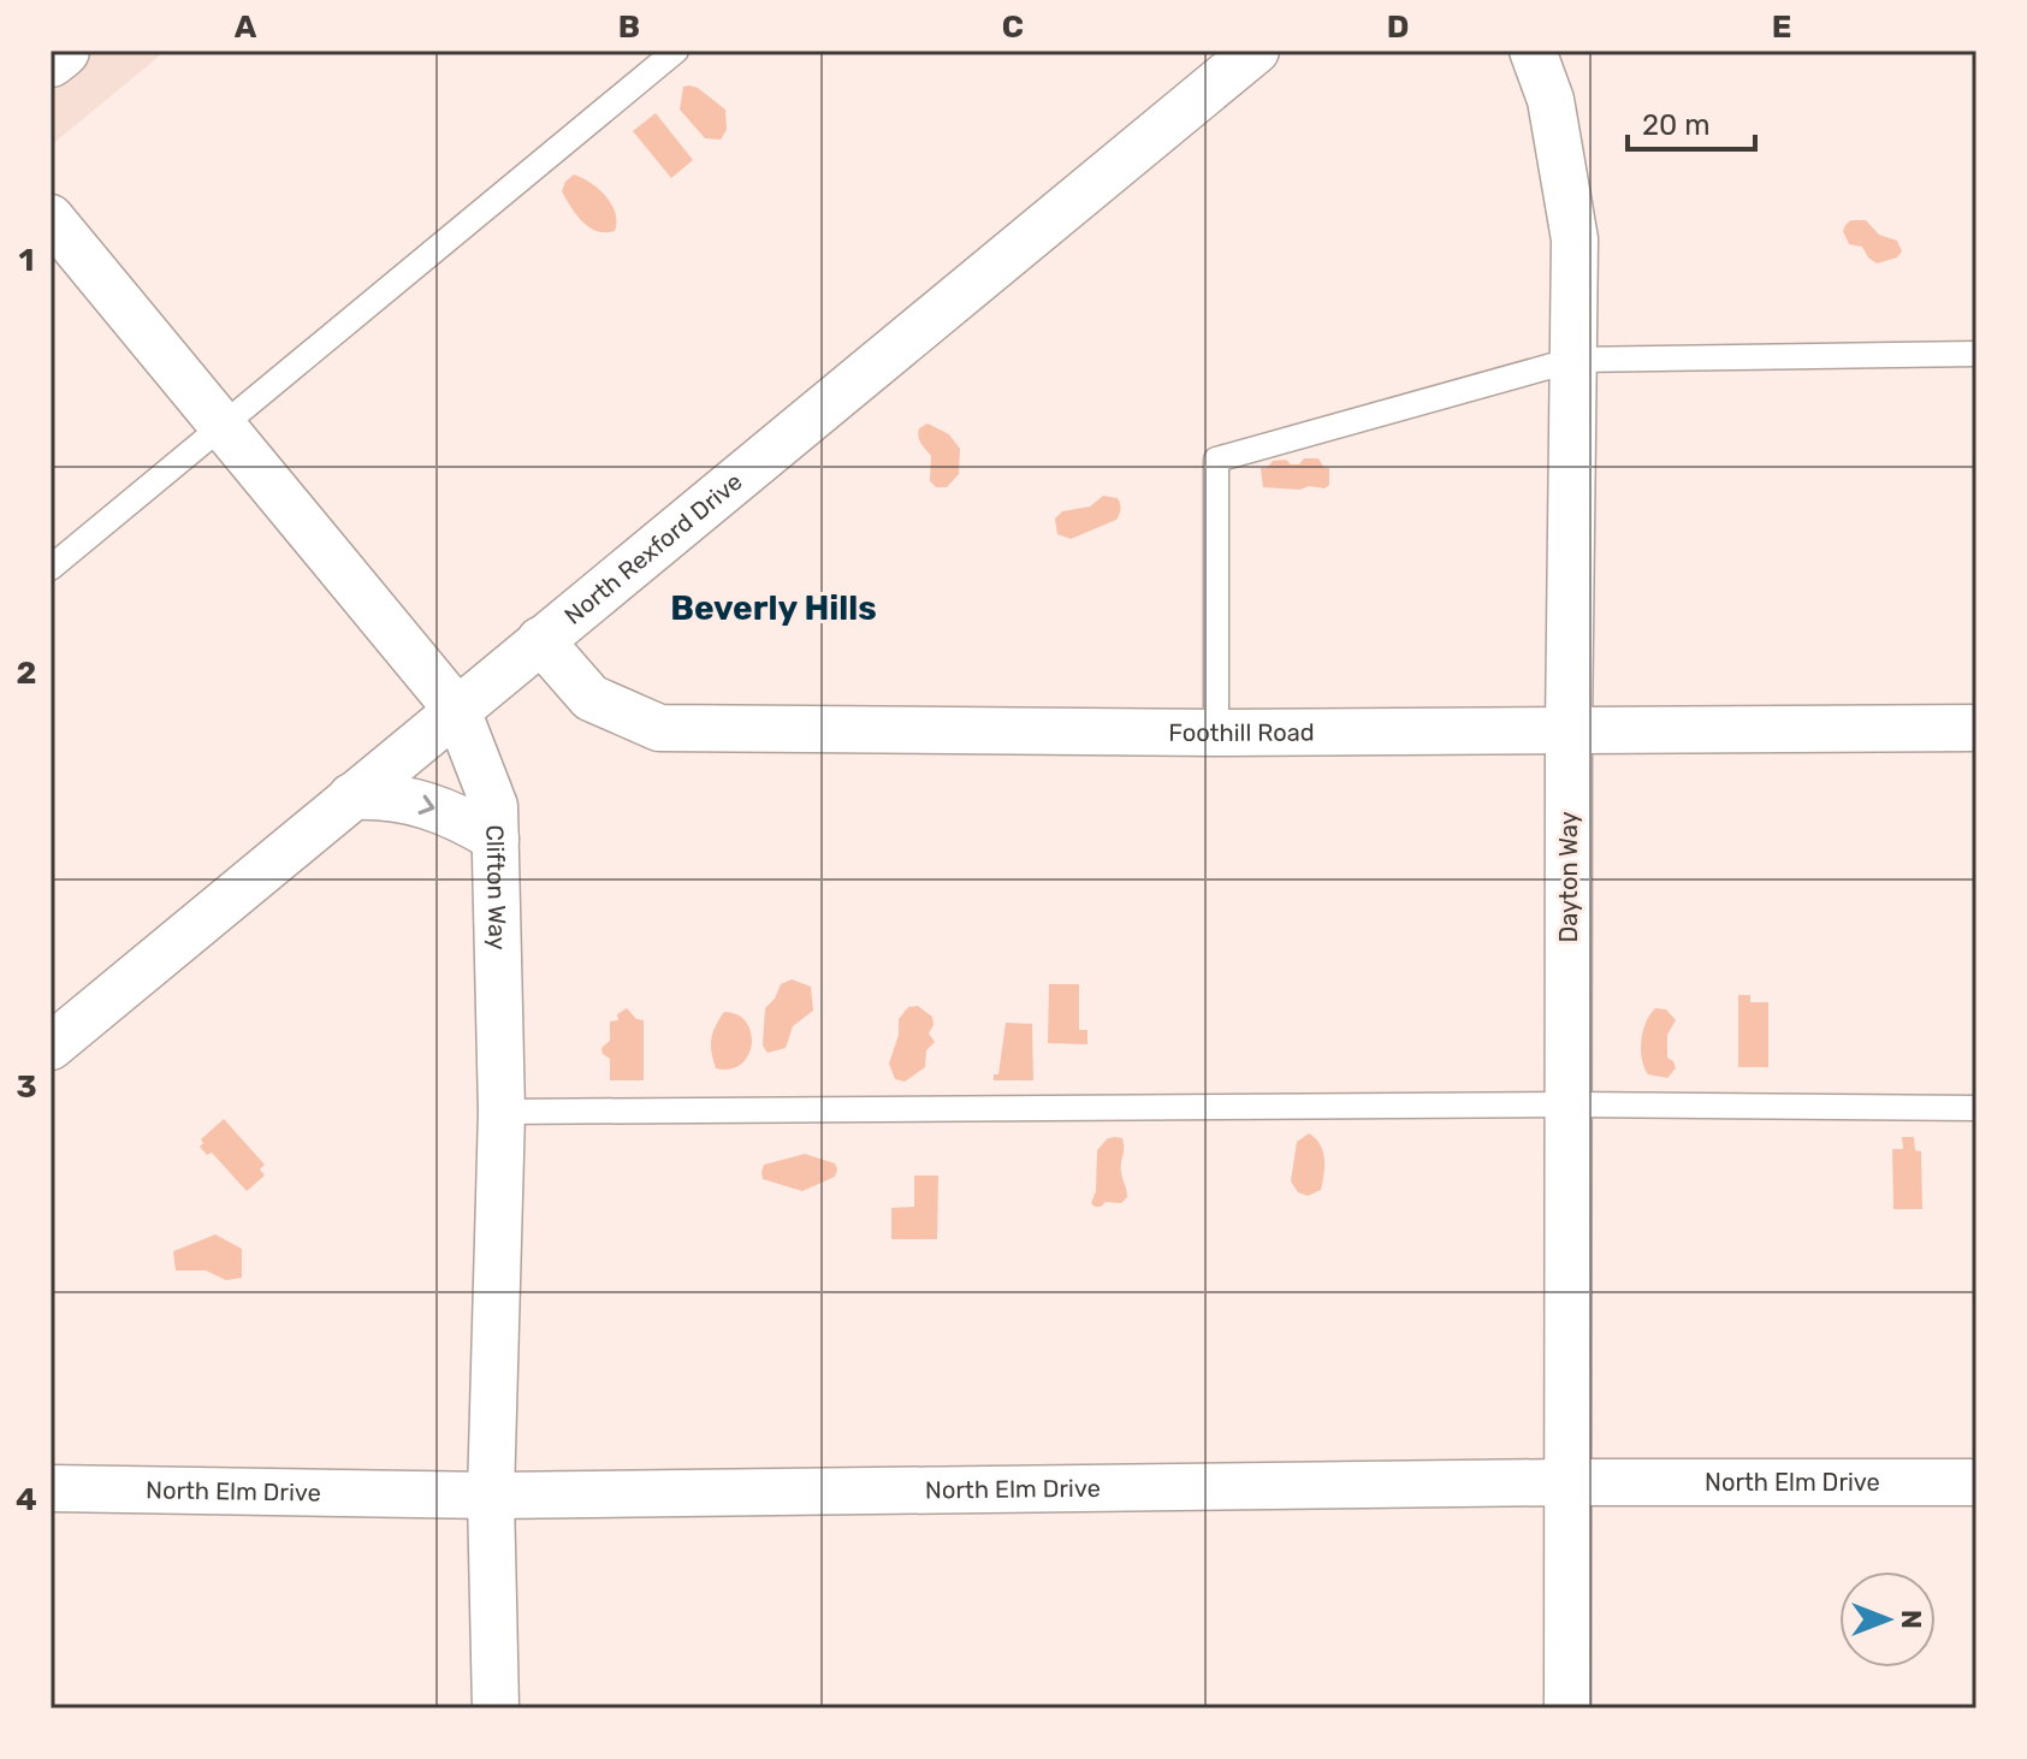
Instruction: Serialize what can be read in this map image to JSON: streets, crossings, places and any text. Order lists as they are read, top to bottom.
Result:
{
  "streets": {
    "street": [
      "North Rexford Drive",
      "Foothill Road",
      "Dayton Way",
      "Clifton Way",
      "North Elm Drive"
    ]
  },
  "crossings": [
    ["North Rexford Drive", "Foothill Road"],
    ["North Rexford Drive", "Clifton Way"],
    ["Foothill Road", "Dayton Way"],
    ["Dayton Way", "North Elm Drive"],
    ["Clifton Way", "North Elm Drive"]
  ],
  "districts": ["Beverly Hills"],
  "scale_bar": "20 m",
  "north": "right",
  "grid": {
    "columns": [
      "A",
      "B",
      "C",
      "D",
      "E"
    ],
    "rows": [
      "1",
      "2",
      "3",
      "4"
    ]
  }
}
